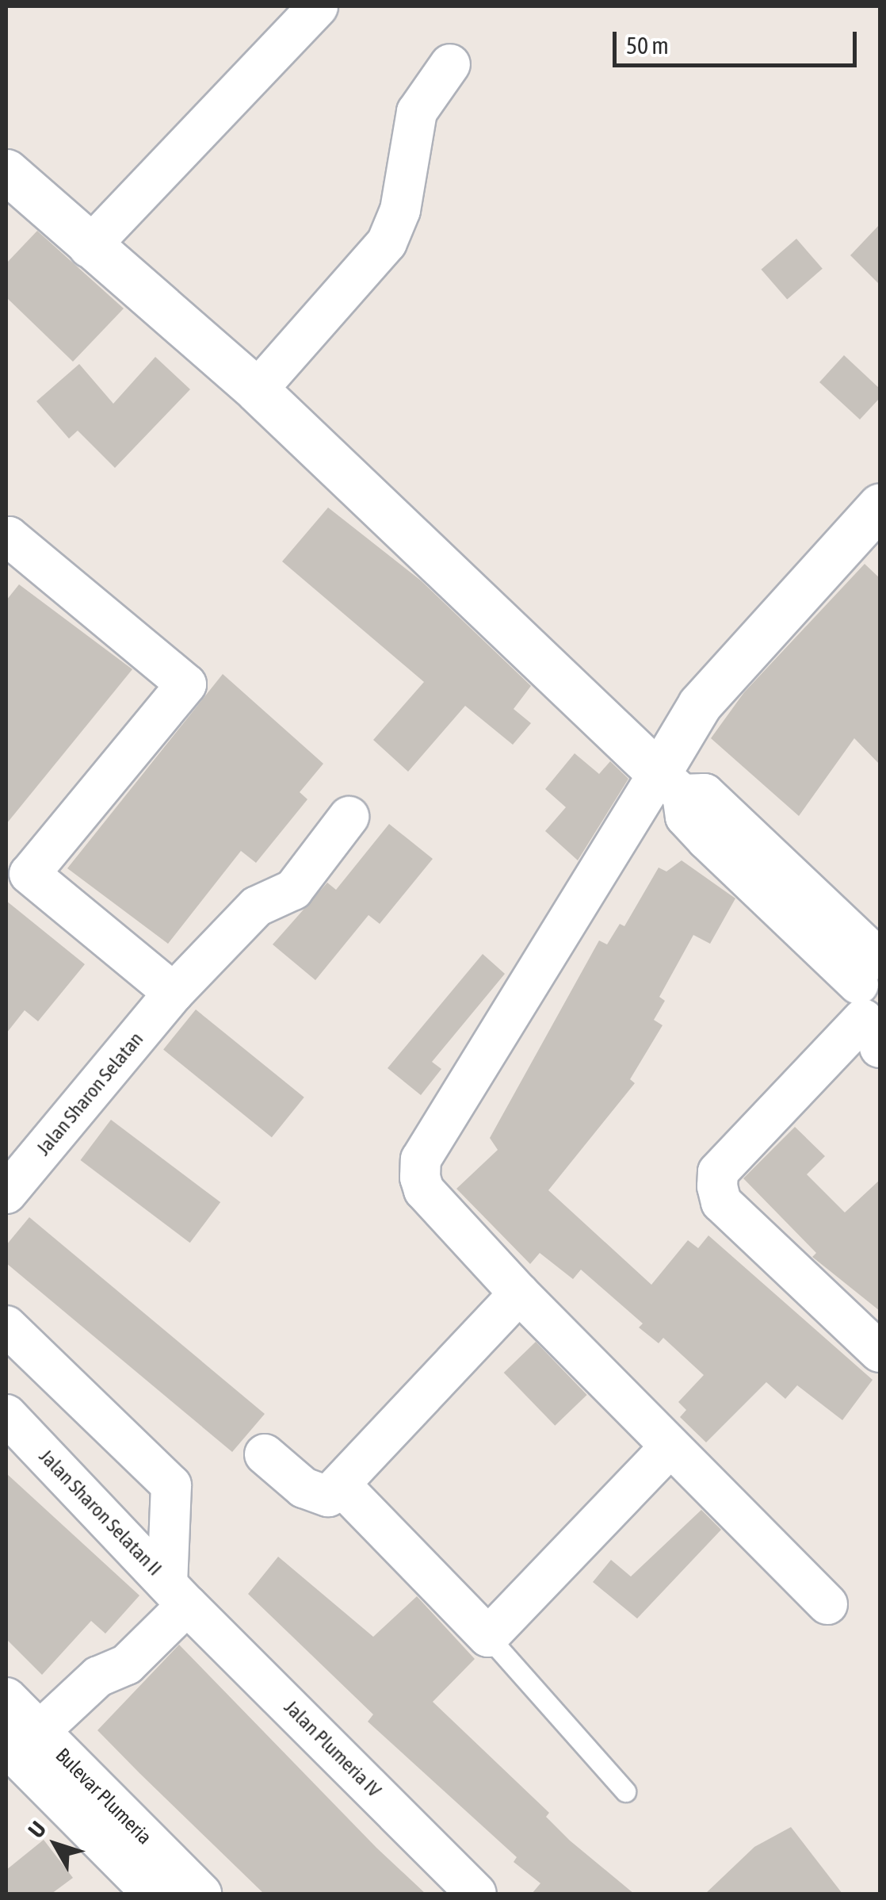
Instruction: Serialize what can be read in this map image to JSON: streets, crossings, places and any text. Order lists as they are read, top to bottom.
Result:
{
  "streets": {
    "street": [
      "Jalan Sharon Selatan",
      "Jalan Sharon Selatan II",
      "Jalan Plumeria IV",
      "Bulevar Plumeria"
    ]
  },
  "crossings": [
    ["Jalan Sharon Selatan II", "Jalan Plumeria IV"]
  ],
  "scale_bar": "50 m",
  "north": "top left"
}
